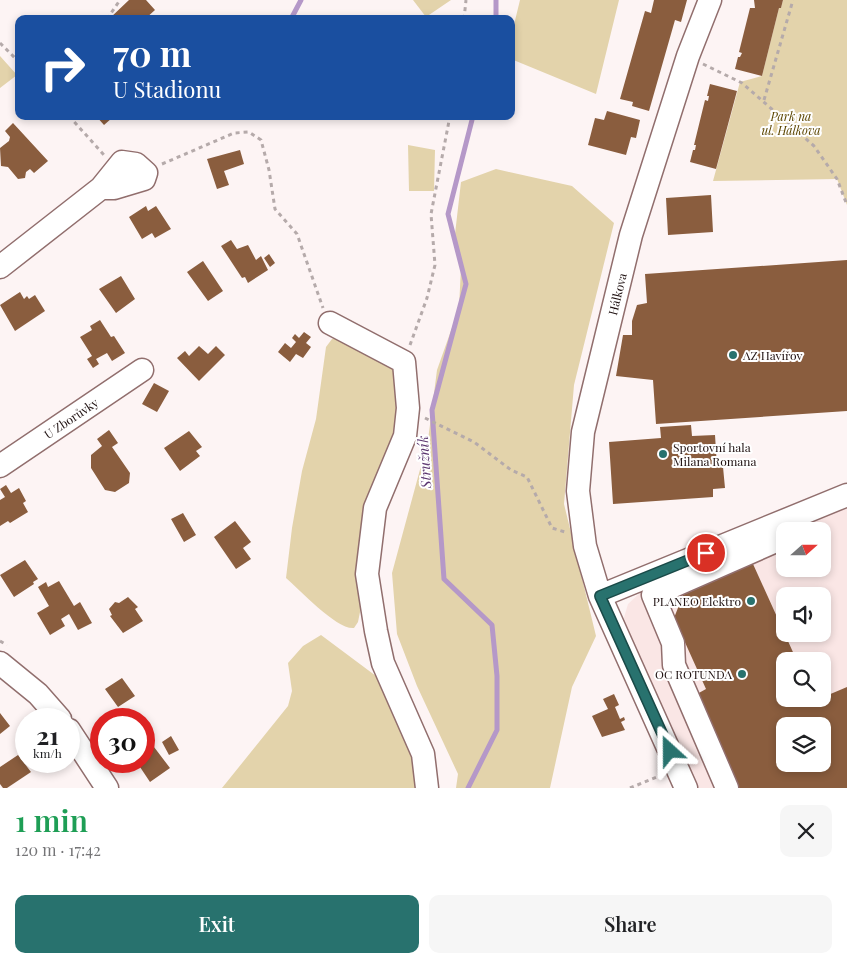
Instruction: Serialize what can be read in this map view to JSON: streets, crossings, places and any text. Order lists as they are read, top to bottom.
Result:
{
  "streets": {
    "street": ["Hálkova", "U Zborůvky"]
  },
  "water": ["Stružník"],
  "parks": ["Park na ul. Hálkova"],
  "places": [
    "AZ Havířov",
    "Sportovní hala Milana Romana",
    "PLANEO Elektro",
    "OC ROTUNDA"
  ],
  "north": "right",
  "page": {
    "turn": ["70 m", "U Stadionu"],
    "speed": "21 km/h",
    "limit": "30",
    "heading": ["1 min", "120 m · 17:42"],
    "buttons": ["Exit", "Share"]
  }
}
